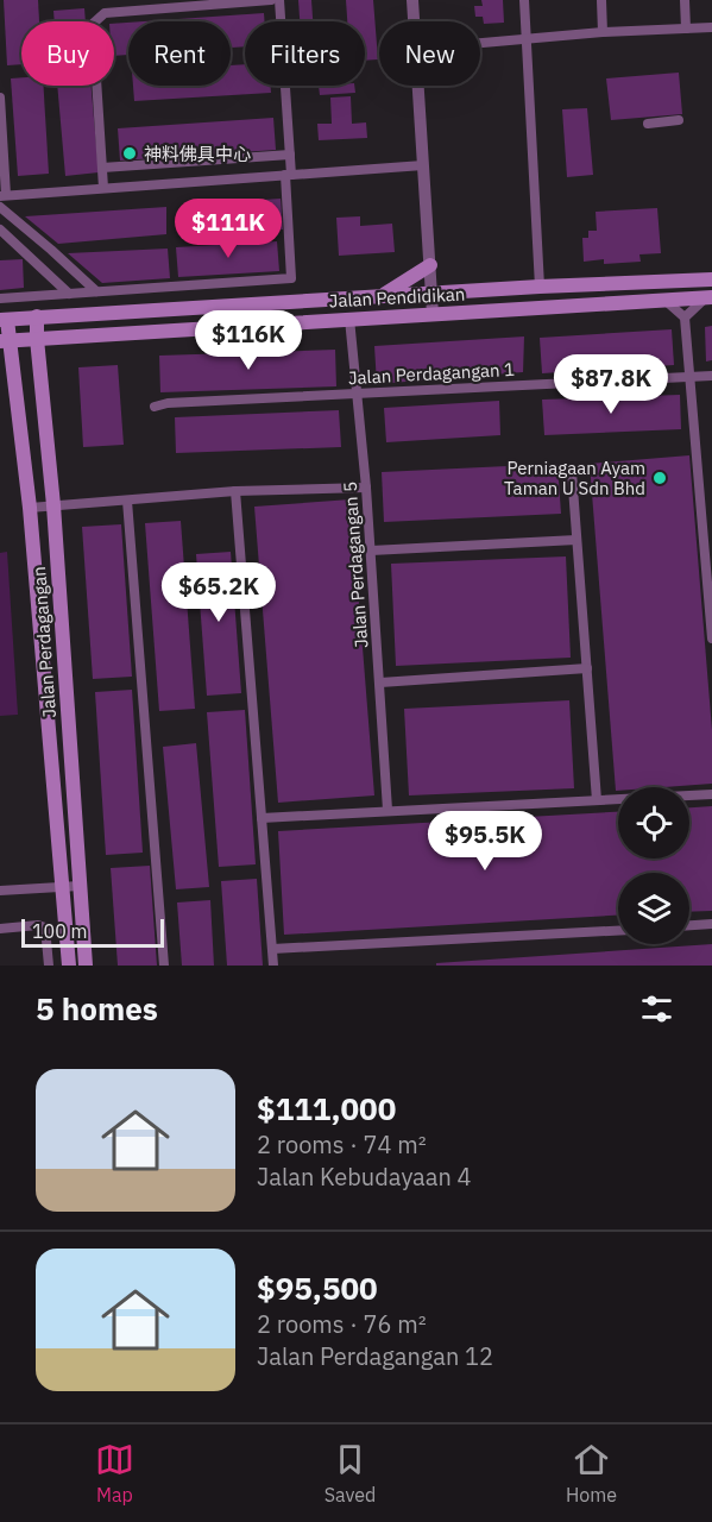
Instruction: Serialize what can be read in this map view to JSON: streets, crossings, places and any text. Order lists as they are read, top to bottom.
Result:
{
  "streets": {
    "main road": ["Jalan Pendidikan", "Jalan Perdagangan"],
    "street": ["Jalan Perdagangan 1", "Jalan Perdagangan 5"]
  },
  "crossings": [
    ["Jalan Pendidikan", "Jalan Perdagangan 5"],
    ["Jalan Pendidikan", "Jalan Perdagangan"],
    ["Jalan Perdagangan 1", "Jalan Perdagangan 5"]
  ],
  "places": ["神料佛具中心", "Perniagaan Ayam Taman U Sdn Bhd"],
  "scale_bar": "100 m",
  "page": {
    "chip": [
      "Buy",
      "Rent",
      "Filters",
      "New"
    ],
    "price": [
      "$111K",
      "$116K",
      "$87.8K",
      "$65.2K",
      "$95.5K"
    ],
    "scale": "100 m",
    "heading": "5 homes",
    "list": [
      {
        "name": "$111,000",
        "note": "2 rooms · 74 m² · Jalan Kebudayaan 4"
      },
      {
        "name": "$95,500",
        "note": "2 rooms · 76 m² · Jalan Perdagangan 12"
      }
    ],
    "tabs": ["Map", "Saved", "Home"]
  }
}
